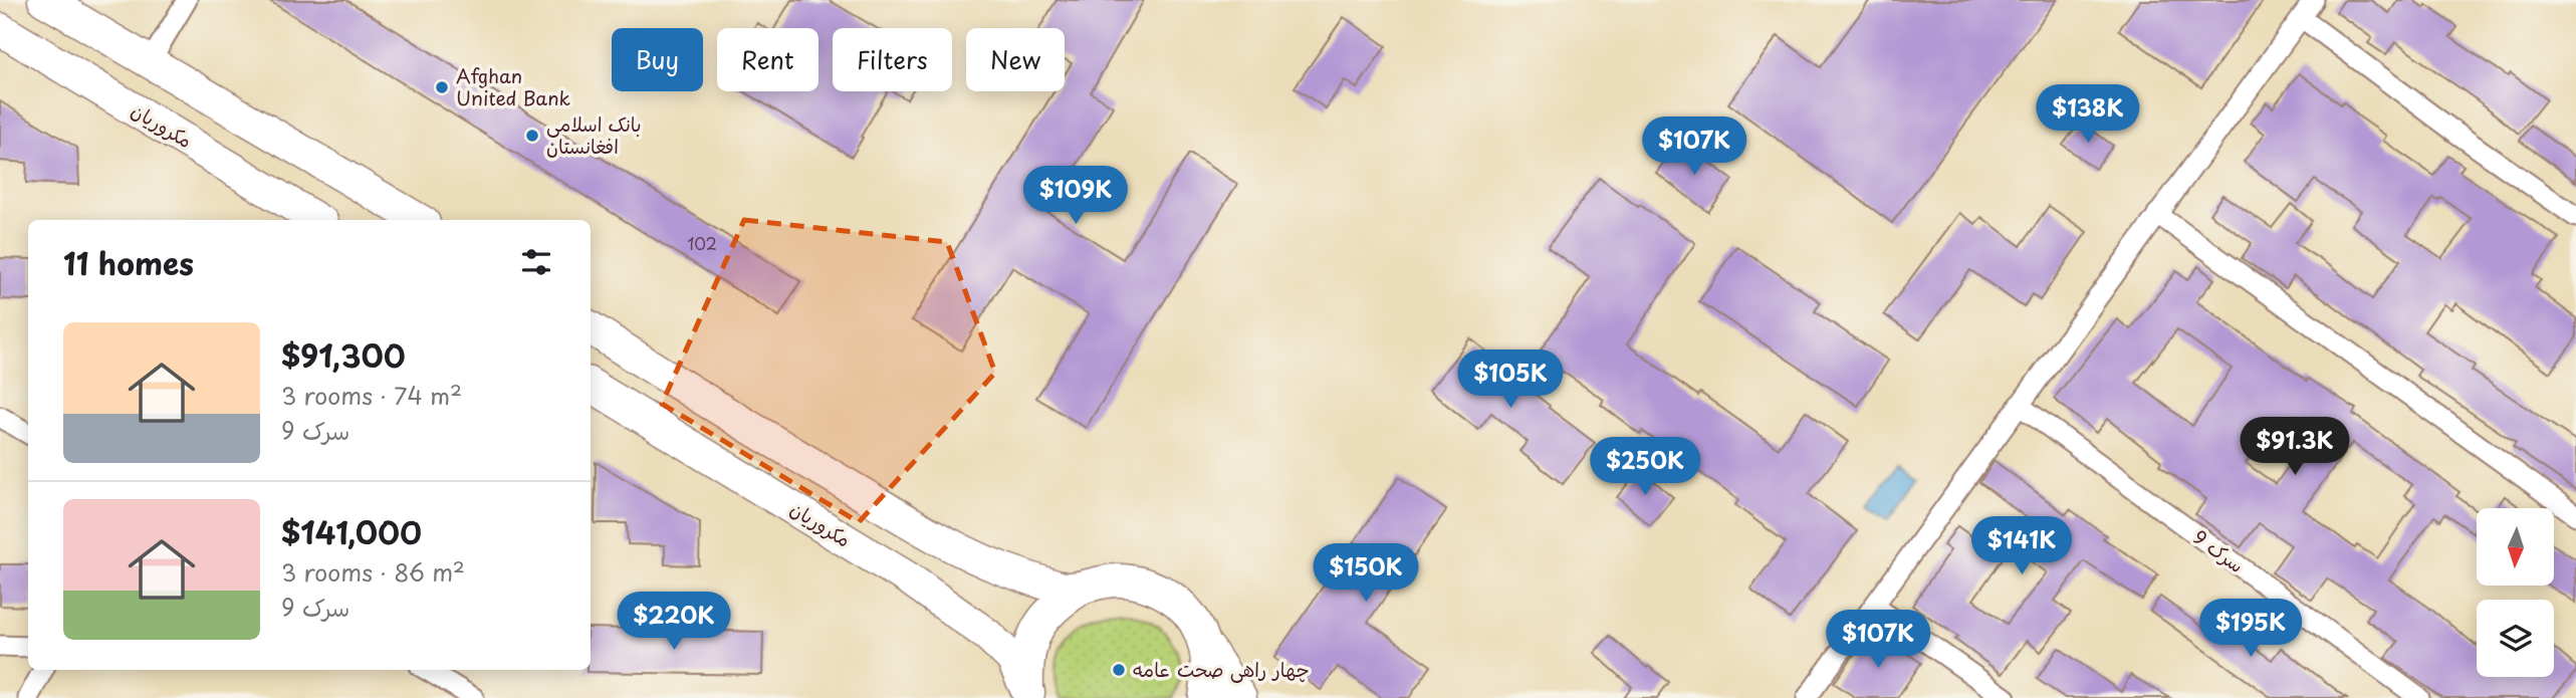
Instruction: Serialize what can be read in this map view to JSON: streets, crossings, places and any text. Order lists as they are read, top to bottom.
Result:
{
  "streets": {
    "main road": ["مکروریان"],
    "street": ["سرک 9"]
  },
  "places": ["Afghan United Bank", "بانک اسلامی افغانستان", "چهار راهی صحت عامه"],
  "house_numbers": ["102"],
  "north": "bottom",
  "page": {
    "chip": [
      "Buy",
      "Rent",
      "Filters",
      "New"
    ],
    "price": [
      "$138K",
      "$107K",
      "$109K",
      "$105K",
      "$91.3K",
      "$250K",
      "$141K",
      "$150K",
      "$220K",
      "$195K",
      "$107K"
    ],
    "heading": "11 homes",
    "list": [
      {
        "name": "$91,300",
        "note": "3 rooms · 74 m² · سرک 9"
      },
      {
        "name": "$141,000",
        "note": "3 rooms · 86 m² · سرک 9"
      }
    ]
  }
}
